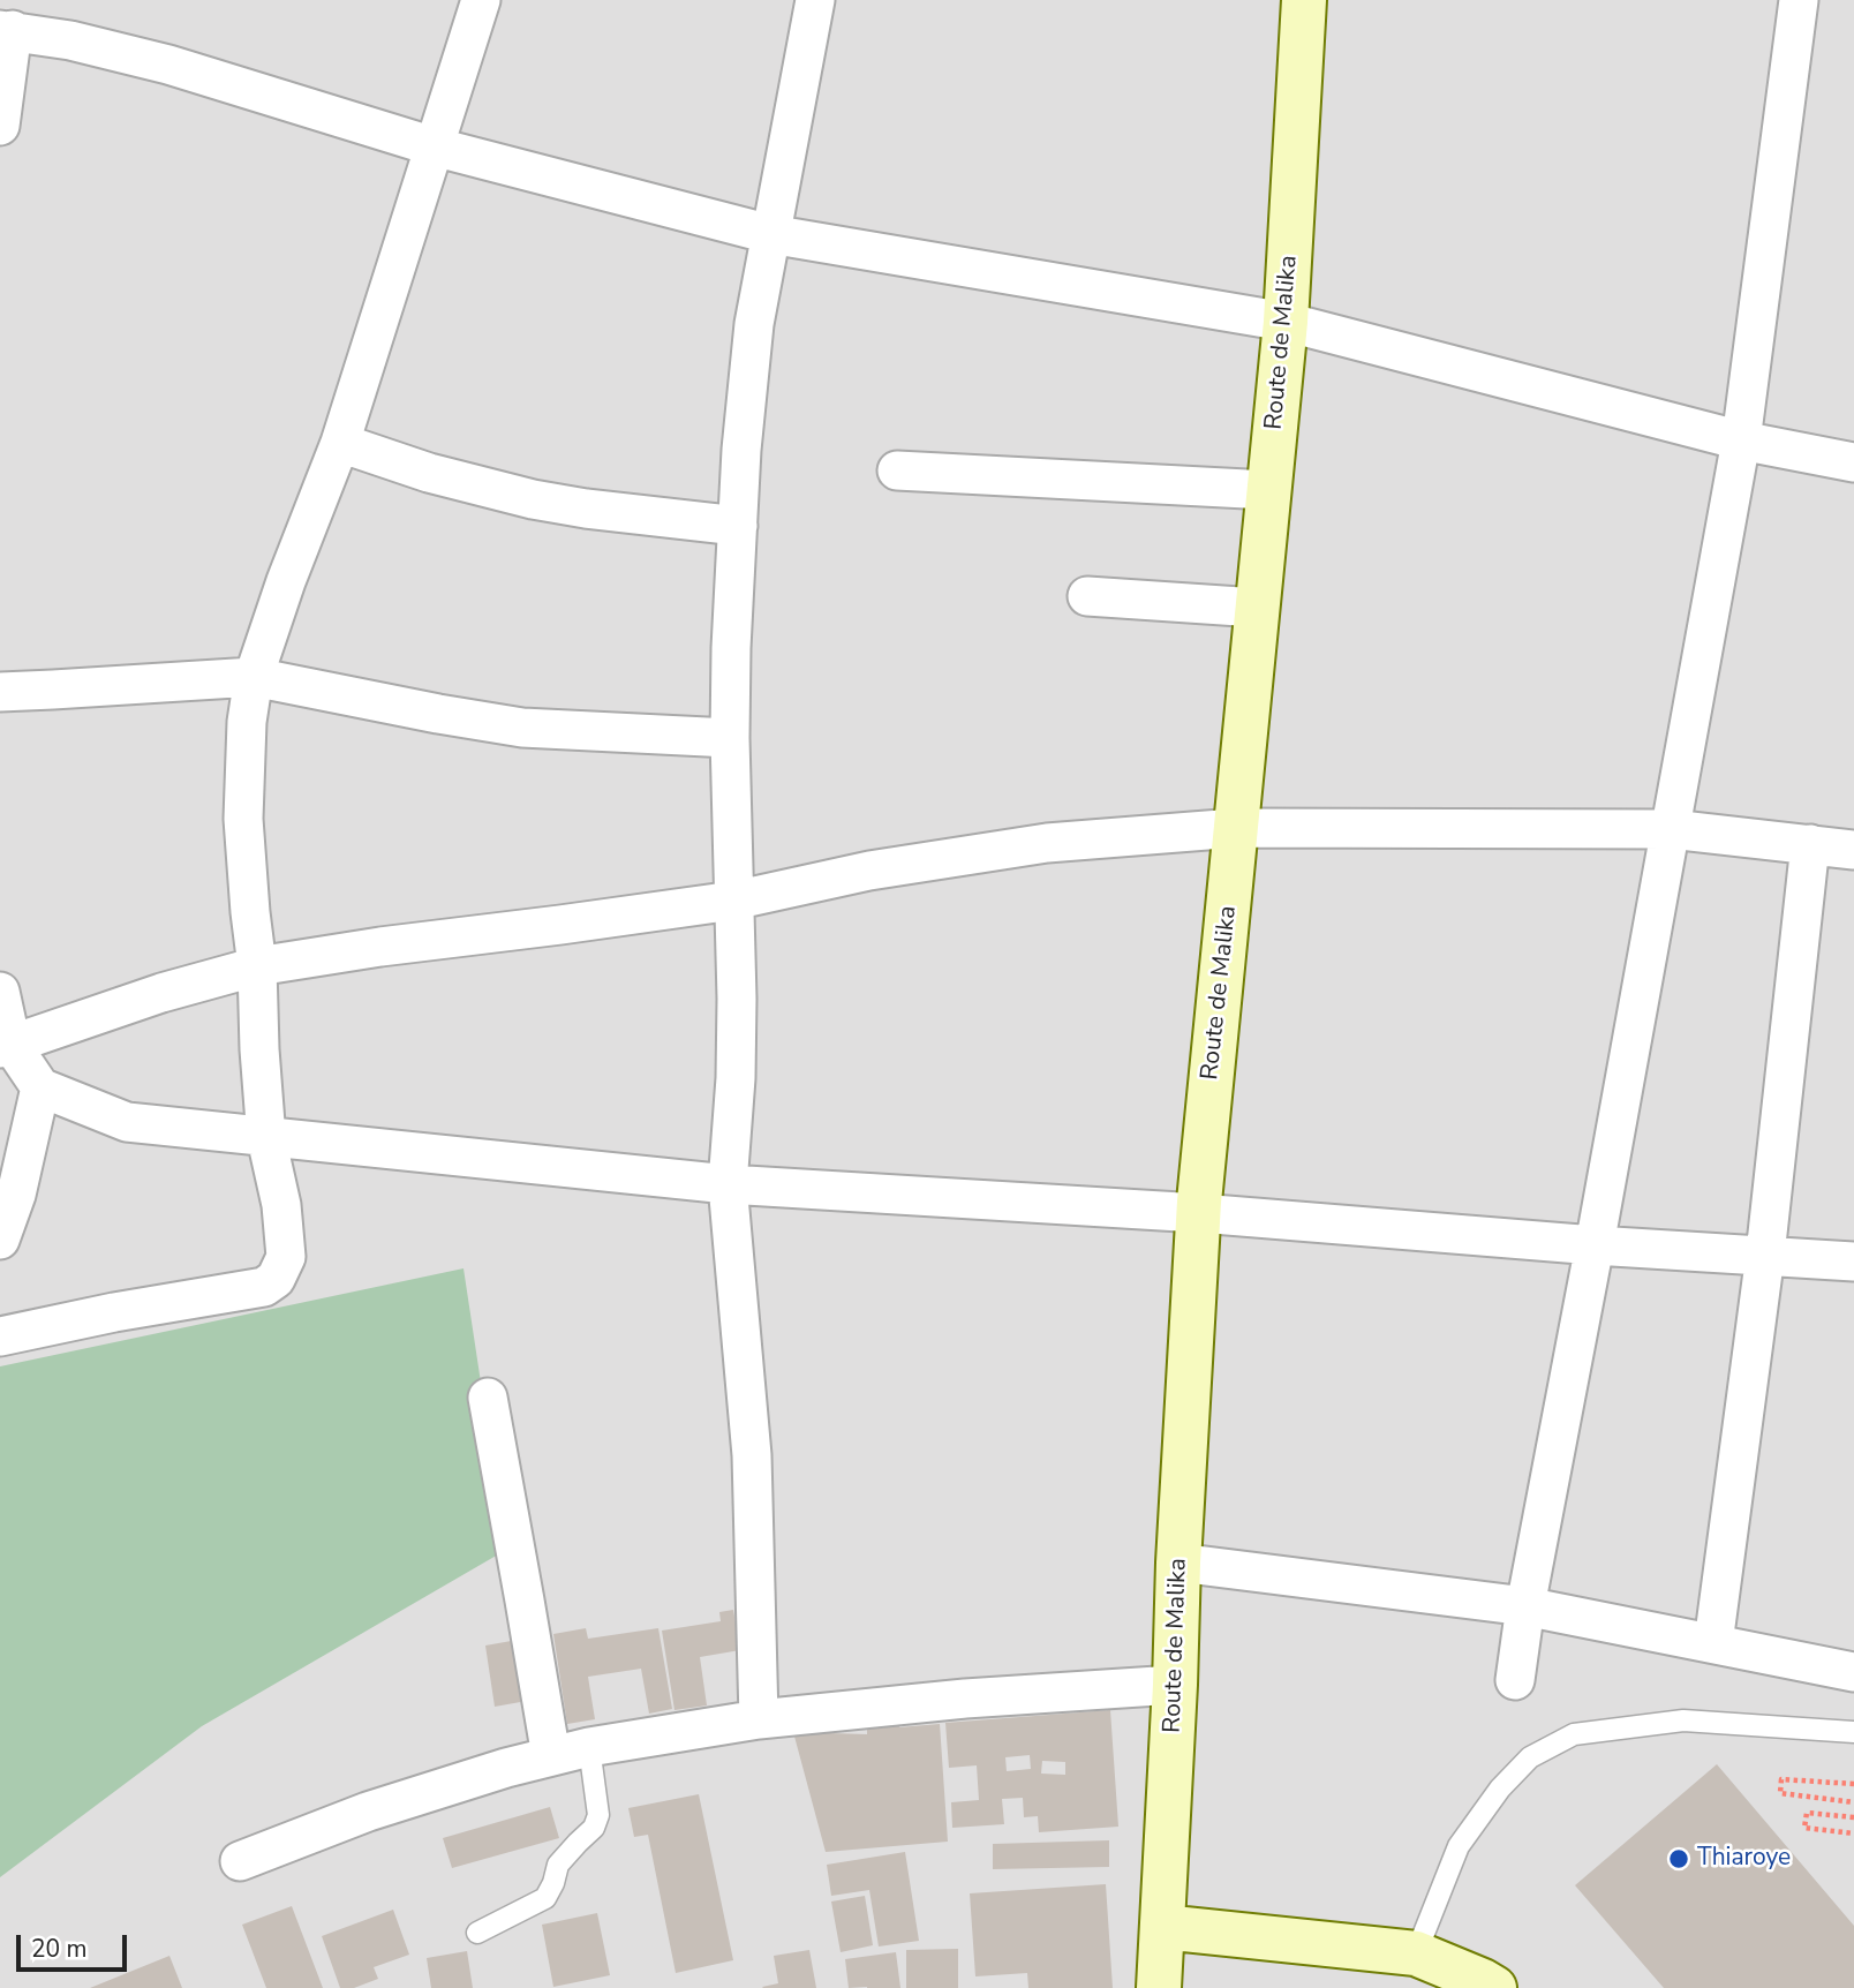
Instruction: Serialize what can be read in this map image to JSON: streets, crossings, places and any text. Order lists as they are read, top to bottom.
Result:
{
  "streets": {
    "main road": ["Route de Malika"]
  },
  "places": ["Thiaroye"],
  "scale_bar": "20 m"
}
